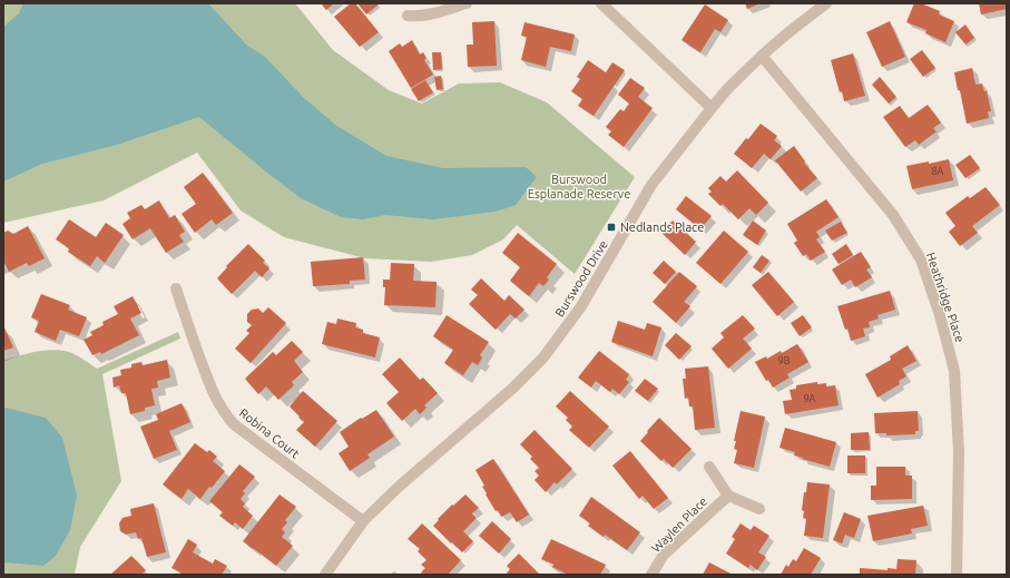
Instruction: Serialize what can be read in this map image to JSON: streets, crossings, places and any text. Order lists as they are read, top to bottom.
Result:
{
  "streets": {
    "street": [
      "Burswood Drive",
      "Heathridge Place",
      "Robina Court",
      "Waylen Place"
    ]
  },
  "crossings": [
    ["Burswood Drive", "Heathridge Place"],
    ["Burswood Drive", "Robina Court"]
  ],
  "parks": ["Burswood Esplanade Reserve"],
  "places": {
    "transit": ["Nedlands Place"]
  },
  "house_numbers": ["8A", "9B", "9A"]
}
